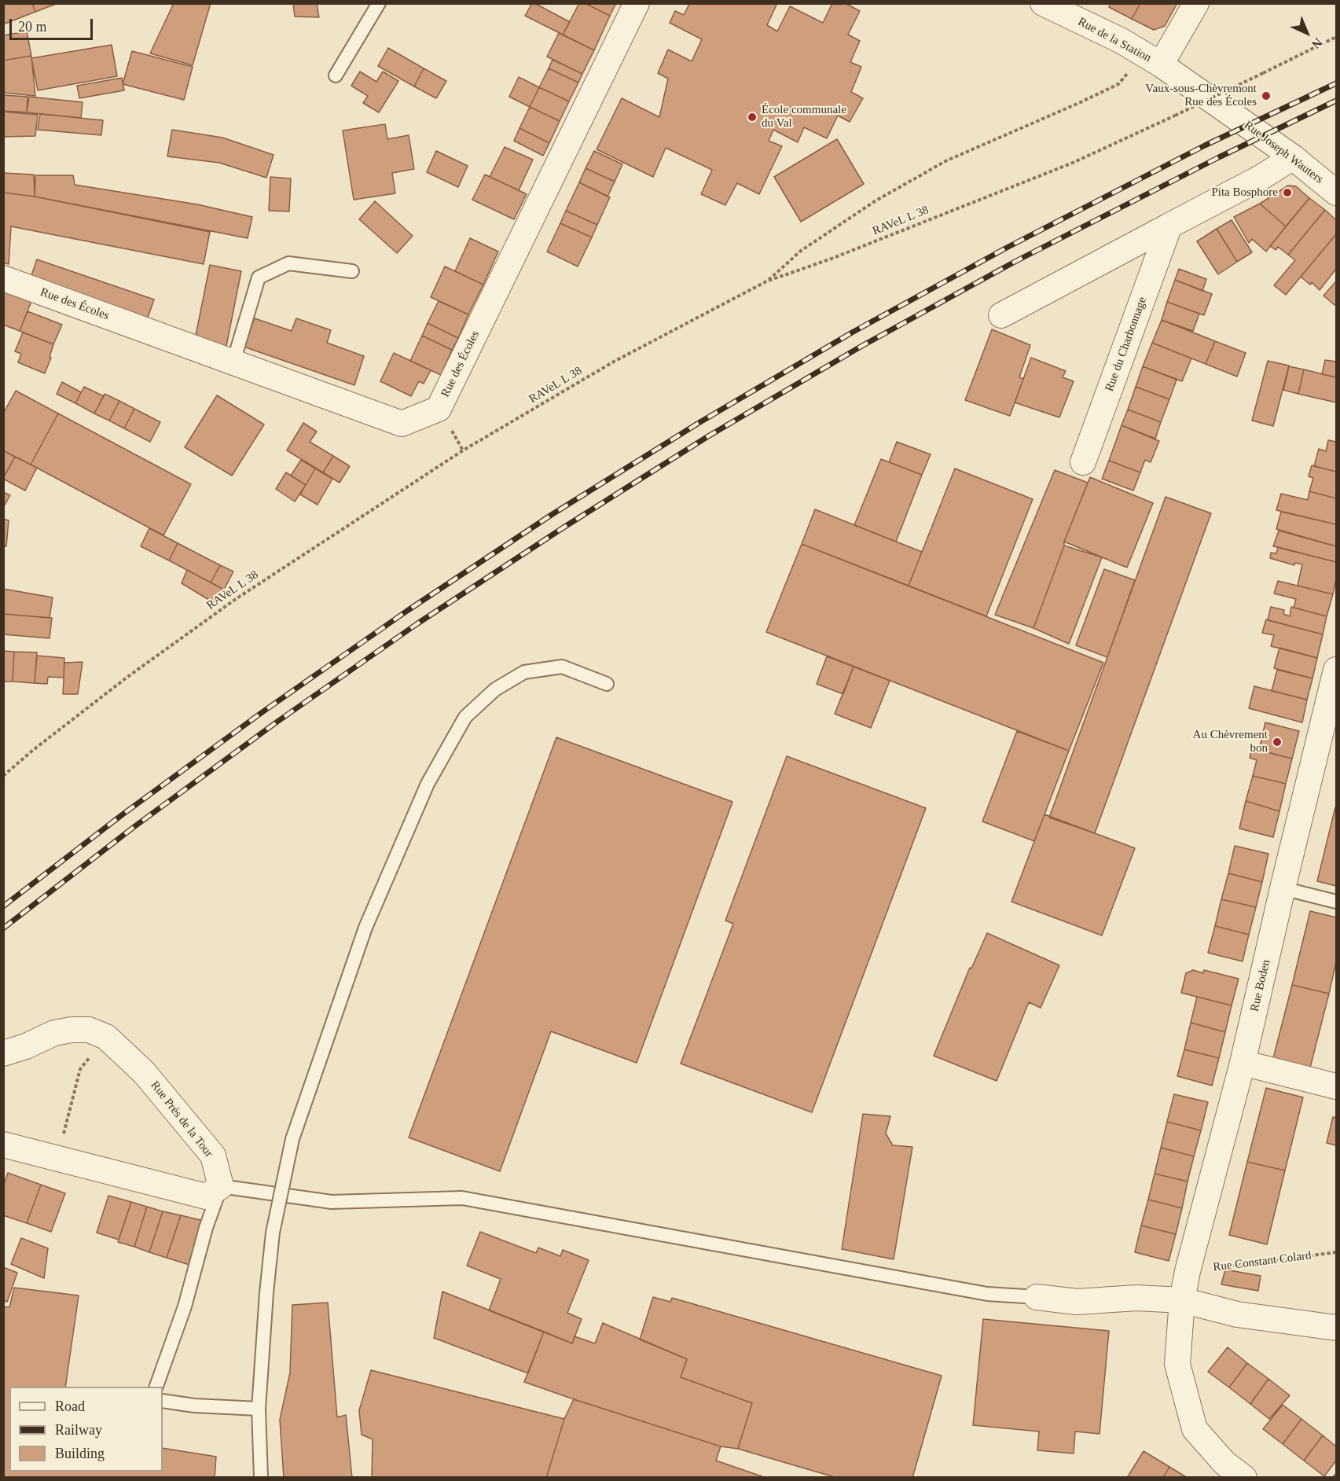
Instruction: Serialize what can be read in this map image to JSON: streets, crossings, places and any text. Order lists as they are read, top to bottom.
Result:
{
  "streets": {
    "street": [
      "Rue de la Station",
      "Rue Joseph Wauters",
      "Rue des Écoles",
      "Rue du Charbonnage",
      "Rue Boden",
      "Rue Prés de la Tour"
    ],
    "path": ["RAVeL L 38", "Rue Constant Colard"]
  },
  "crossings": [
    ["Rue de la Station", "Rue Joseph Wauters"],
    ["Rue Boden", "Rue Constant Colard"]
  ],
  "places": [
    "Vaux-sous-Chèvremont Rue des Écoles",
    "École communale du Val",
    "Pita Bosphore",
    "Au Chèvrement bon"
  ],
  "legend": ["Road", "Railway", "Building"],
  "scale_bar": "20 m",
  "north": "bottom right"
}
